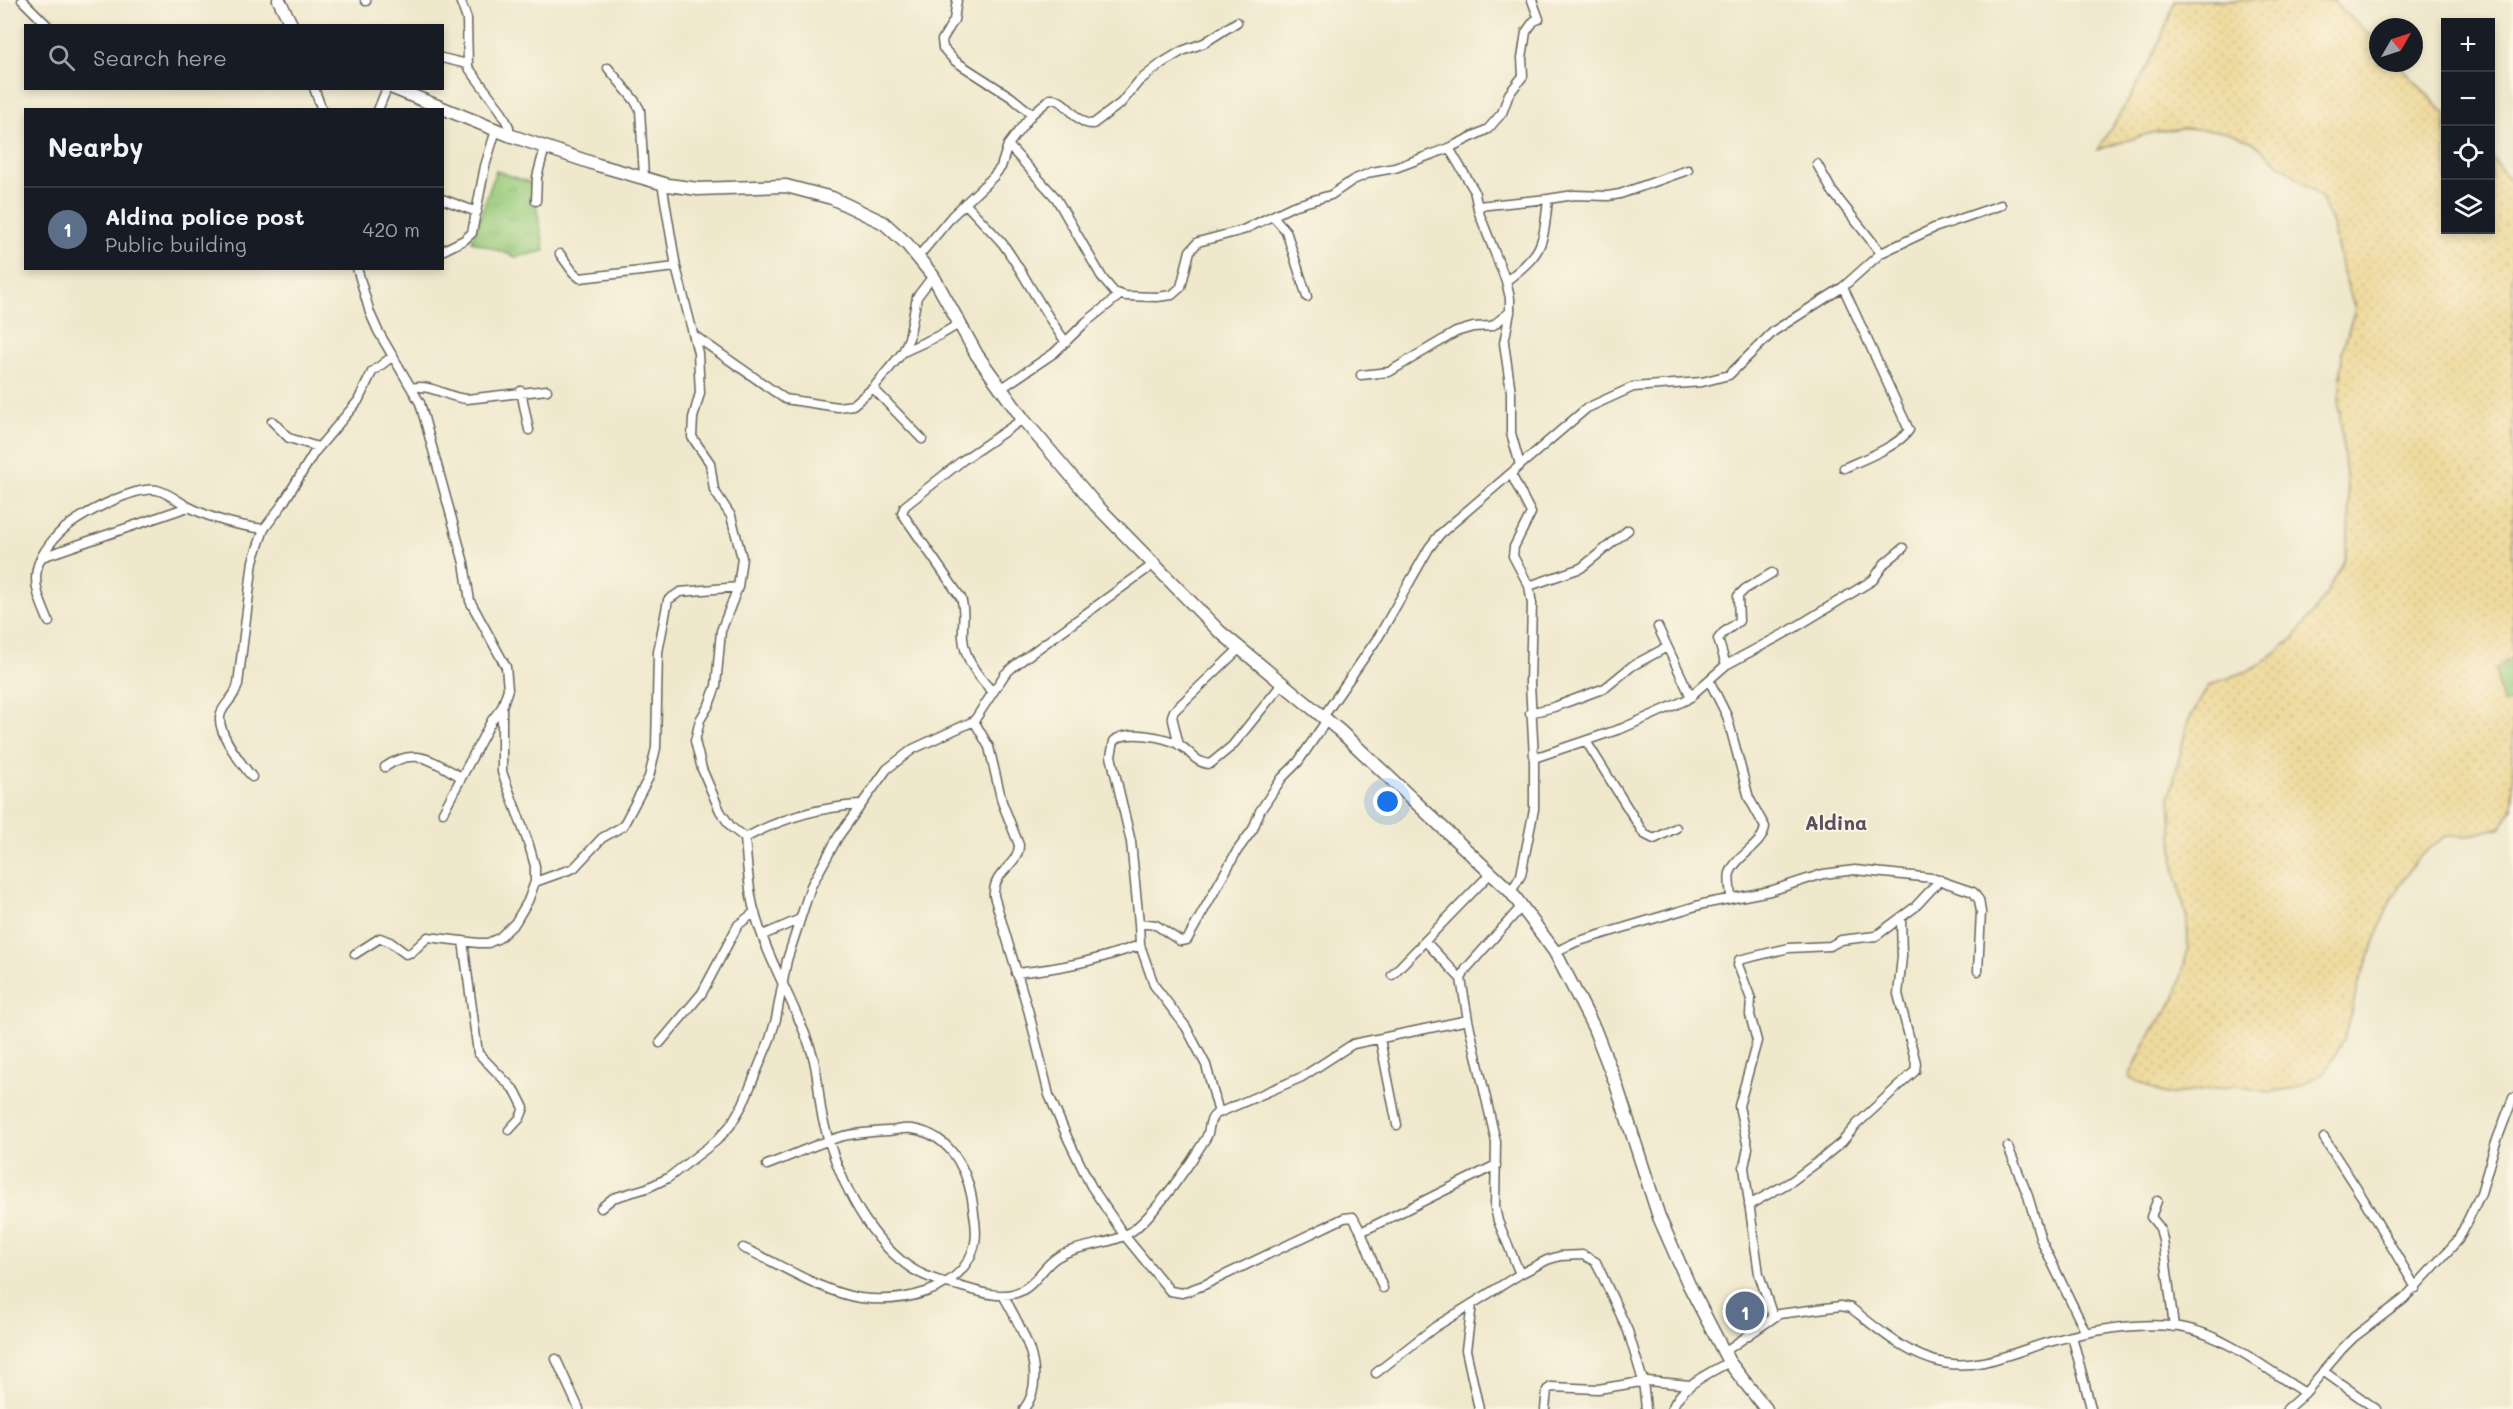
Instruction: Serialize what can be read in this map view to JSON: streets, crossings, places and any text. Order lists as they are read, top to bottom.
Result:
{
  "districts": ["Aldina"],
  "north": "top right",
  "page": {
    "map_buttons": ["+", "−"],
    "search": "Search here",
    "heading": "Nearby",
    "list": [
      {
        "mark": "1",
        "name": "Aldina police post",
        "note": "Public building",
        "value": "420 m"
      }
    ],
    "pins": "1"
  }
}
